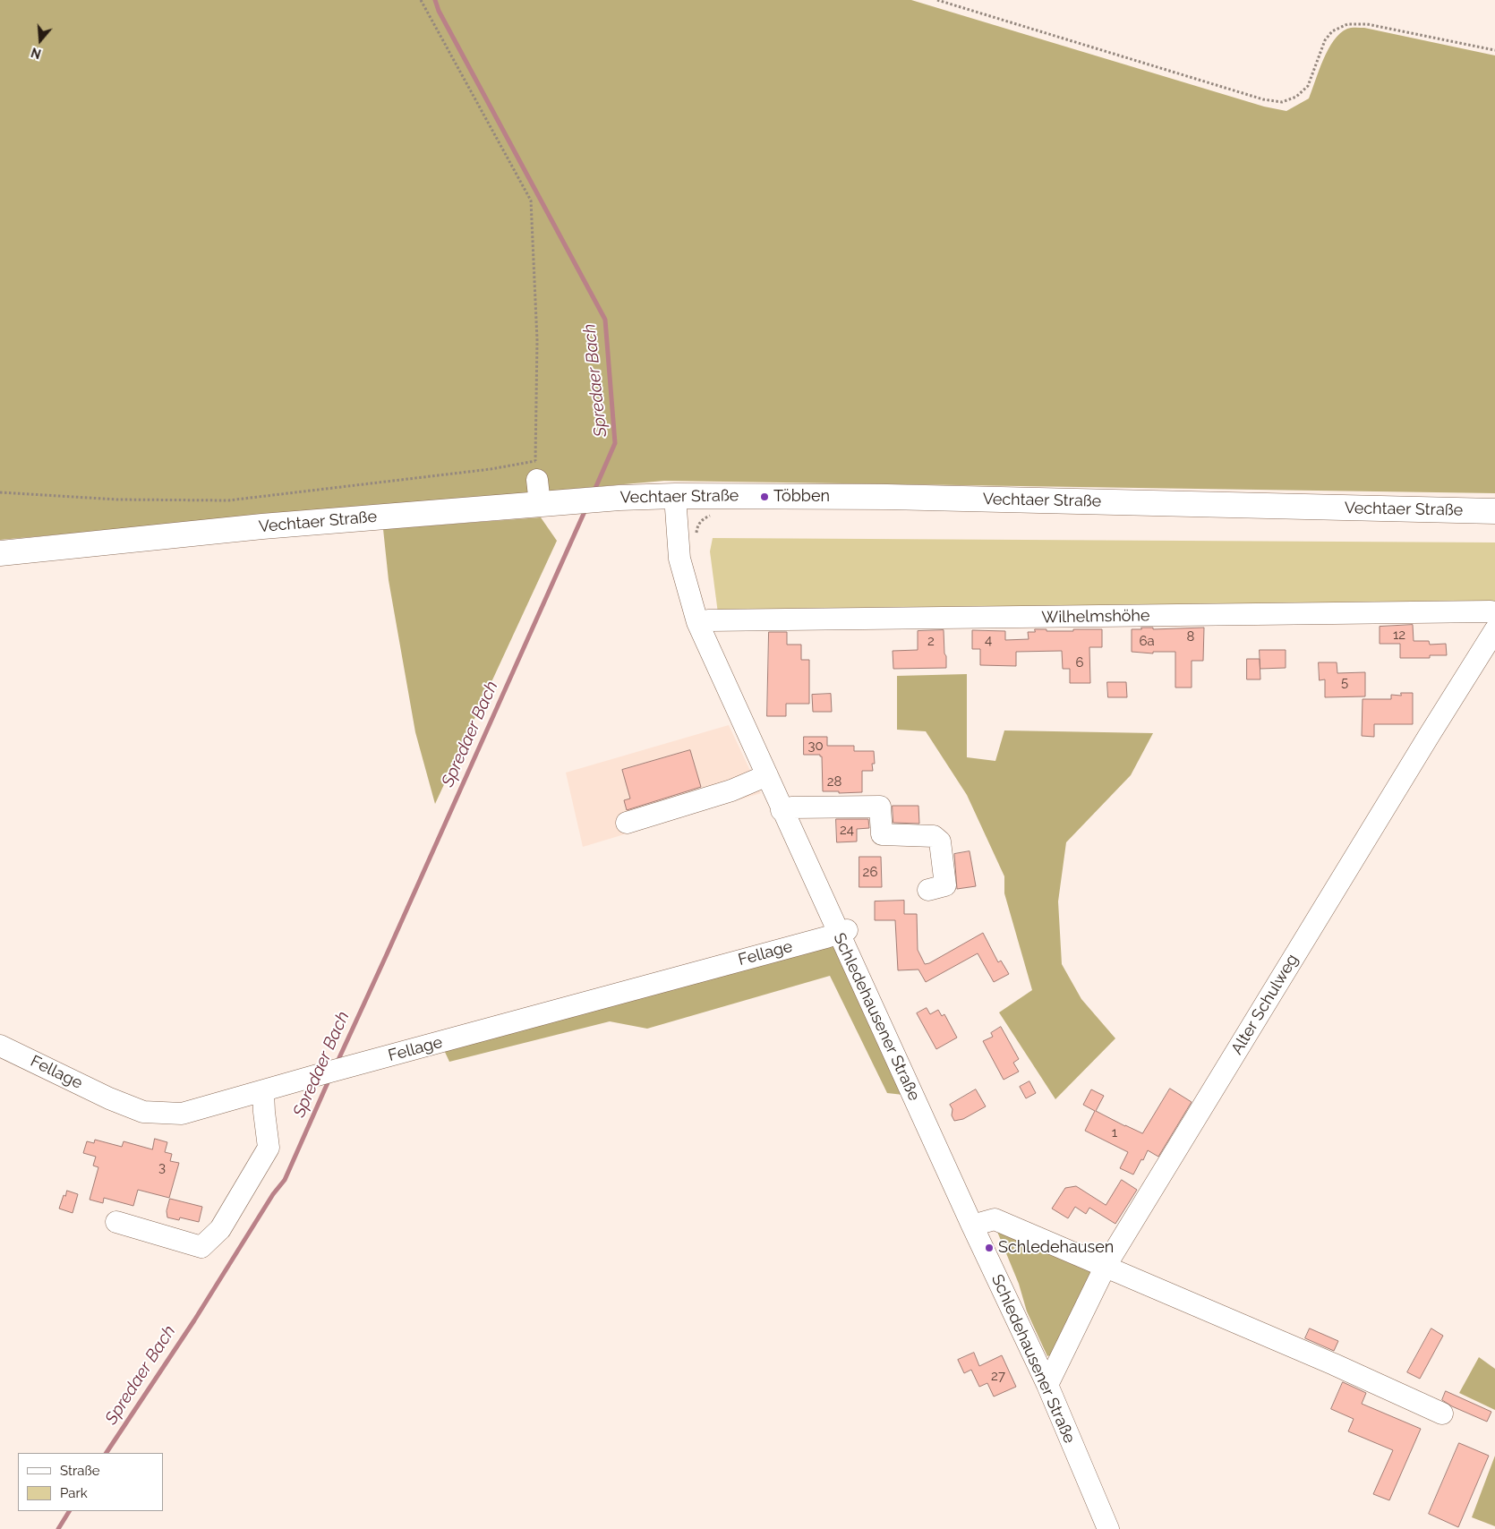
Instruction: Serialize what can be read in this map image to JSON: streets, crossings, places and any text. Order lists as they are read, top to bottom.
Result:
{
  "streets": {
    "main road": ["Vechtaer Straße"],
    "street": [
      "Wilhelmshöhe",
      "Fellage",
      "Alter Schulweg",
      "Schledehausener Straße"
    ]
  },
  "crossings": [
    ["Vechtaer Straße", "Schledehausener Straße"],
    ["Wilhelmshöhe", "Schledehausener Straße"],
    ["Fellage", "Schledehausener Straße"],
    ["Alter Schulweg", "Schledehausener Straße"]
  ],
  "water": ["Spredaer Bach"],
  "places": ["Többen", "Schledehausen"],
  "house_numbers": [
    "12",
    "8",
    "4",
    "2",
    "6a",
    "6",
    "5",
    "30",
    "28",
    "24",
    "26",
    "1",
    "3",
    "27"
  ],
  "legend": ["Straße", "Park"],
  "north": "bottom"
}
